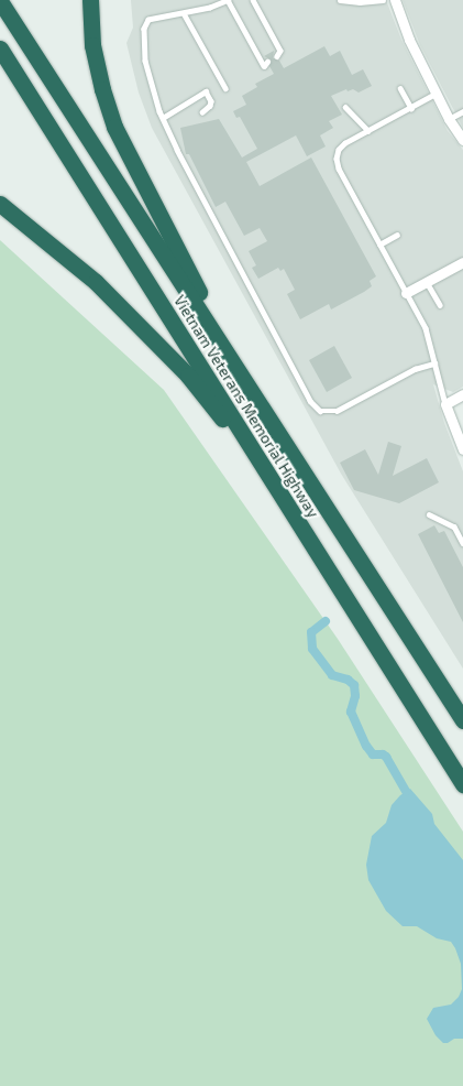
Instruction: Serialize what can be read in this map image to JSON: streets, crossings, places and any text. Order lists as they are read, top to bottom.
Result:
{
  "streets": {
    "highway": ["Vietnam Veterans Memorial Highway"]
  }
}
